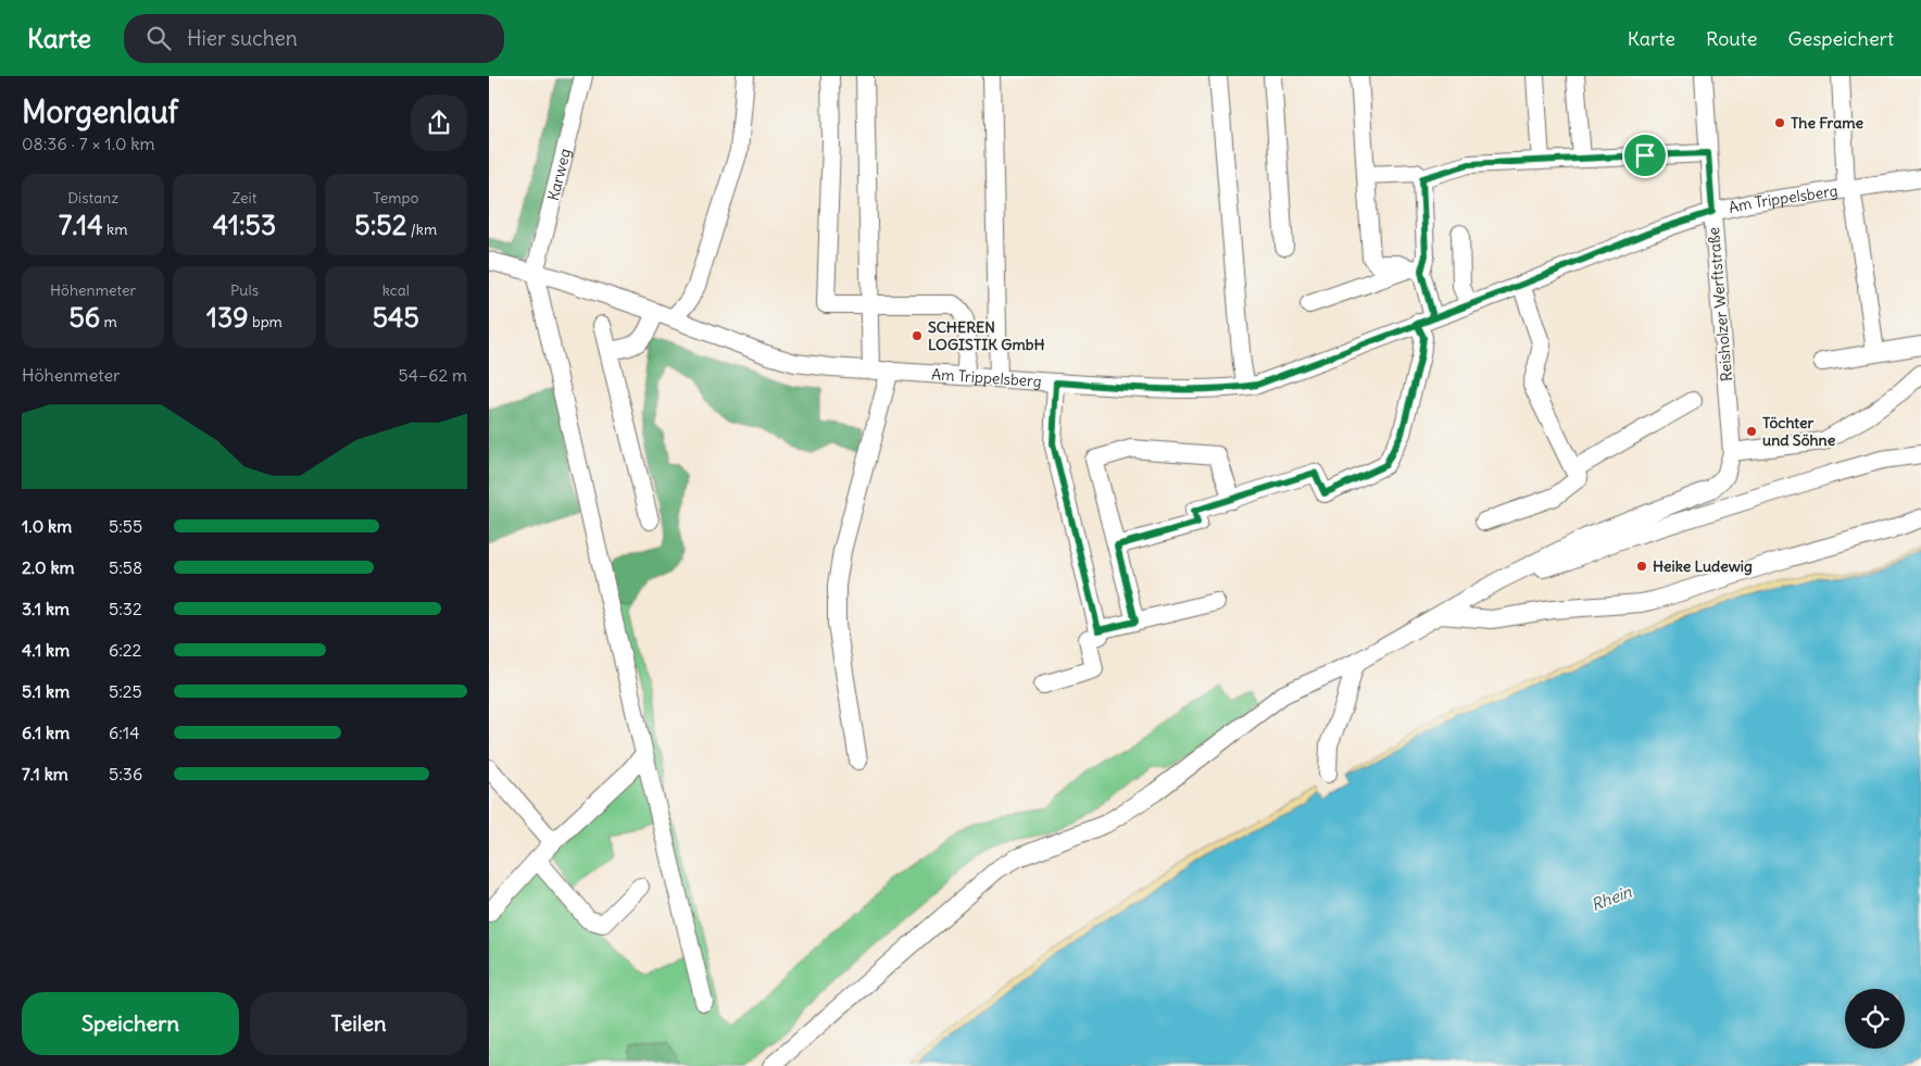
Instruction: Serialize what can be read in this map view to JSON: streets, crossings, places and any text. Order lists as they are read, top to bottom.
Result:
{
  "streets": {
    "street": ["Karweg", "Am Trippelsberg", "Reisholzer Werftstraße"]
  },
  "crossings": [
    ["Karweg", "Am Trippelsberg"],
    ["Am Trippelsberg", "Reisholzer Werftstraße"]
  ],
  "water": ["Rhein"],
  "places": [
    "The Frame",
    "SCHEREN LOGISTIK GmbH",
    "Töchter und Söhne",
    "Heike Ludewig"
  ],
  "page": {
    "header": "Karte",
    "search": "Hier suchen",
    "nav": ["Karte", "Route", "Gespeichert"],
    "heading": ["Morgenlauf", "08:36 · 7 × 1.0 km"],
    "stats": [
      ["Distanz", "7.14 km"],
      ["Zeit", "41:53"],
      ["Tempo", "5:52 /km"],
      ["Höhenmeter", "56 m"],
      ["Puls", "139 bpm"],
      ["kcal", "545"]
    ],
    "chart": ["Höhenmeter", "54–62 m"],
    "list": [
      {
        "name": "1.0 km",
        "note": "5:55"
      },
      {
        "name": "2.0 km",
        "note": "5:58"
      },
      {
        "name": "3.1 km",
        "note": "5:32"
      },
      {
        "name": "4.1 km",
        "note": "6:22"
      },
      {
        "name": "5.1 km",
        "note": "5:25"
      },
      {
        "name": "6.1 km",
        "note": "6:14"
      },
      {
        "name": "7.1 km",
        "note": "5:36"
      }
    ],
    "buttons": ["Speichern", "Teilen"]
  }
}
